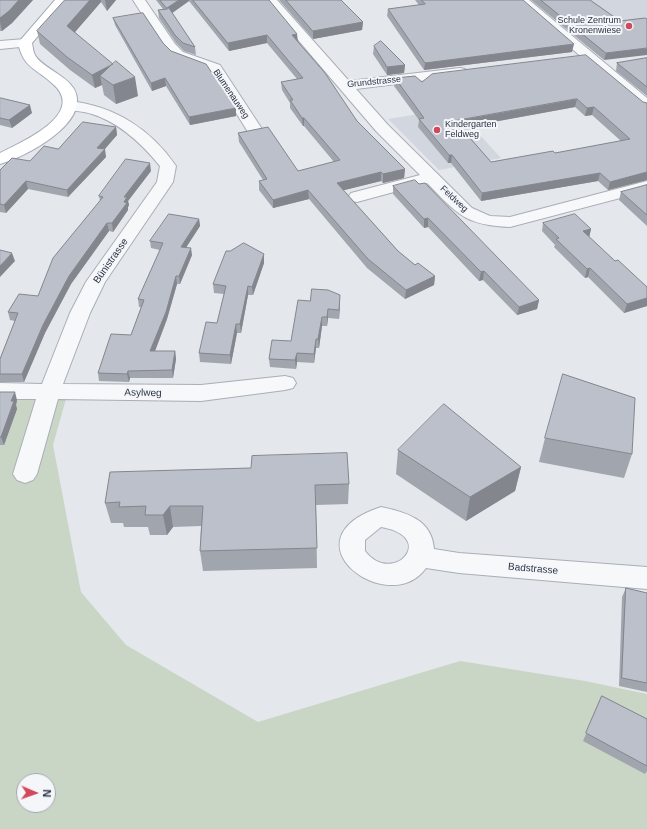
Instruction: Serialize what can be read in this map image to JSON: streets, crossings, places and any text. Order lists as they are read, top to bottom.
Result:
{
  "streets": {
    "street": [
      "Grundstrasse",
      "Blumenauweg",
      "Feldweg",
      "Bünistrasse",
      "Asylweg",
      "Badstrasse"
    ]
  },
  "crossings": [
    ["Grundstrasse", "Feldweg"],
    ["Bünistrasse", "Asylweg"]
  ],
  "places": ["Schule Zentrum Kronenwiese", "Kindergarten Feldweg"],
  "north": "right"
}
